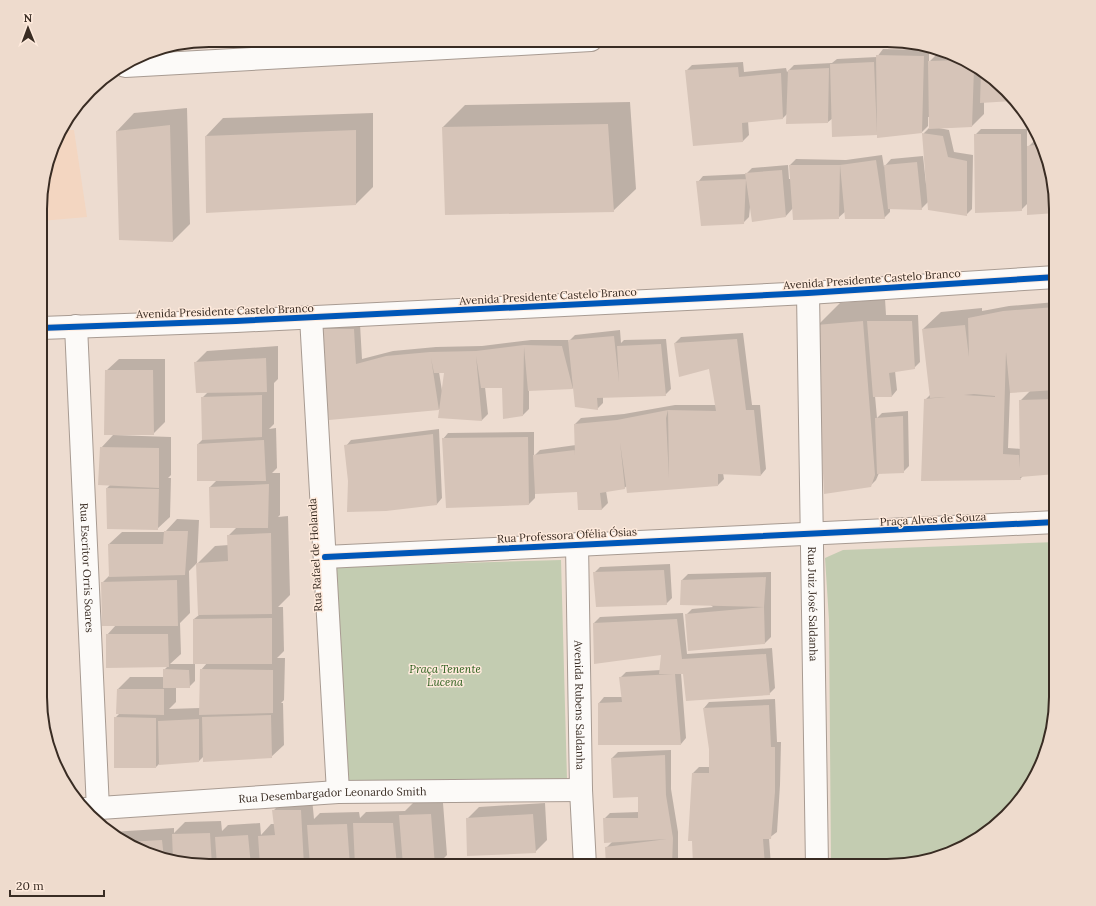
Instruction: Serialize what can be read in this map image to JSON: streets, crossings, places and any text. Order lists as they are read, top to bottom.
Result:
{
  "streets": {
    "street": [
      "Avenida Presidente Castelo Branco",
      "Praça Alves de Souza",
      "Rua Professora Ofélia Ósias",
      "Rua Rafael de Holanda",
      "Rua Escritor Orris Soares",
      "Rua Juiz José Saldanha",
      "Avenida Rubens Saldanha",
      "Rua Desembargador Leonardo Smith"
    ]
  },
  "crossings": [
    ["Avenida Presidente Castelo Branco", "Rua Rafael de Holanda"],
    ["Avenida Presidente Castelo Branco", "Rua Escritor Orris Soares"],
    ["Avenida Presidente Castelo Branco", "Rua Juiz José Saldanha"],
    ["Praça Alves de Souza", "Rua Professora Ofélia Ósias"],
    ["Praça Alves de Souza", "Rua Juiz José Saldanha"],
    ["Rua Professora Ofélia Ósias", "Rua Rafael de Holanda"],
    ["Rua Professora Ofélia Ósias", "Rua Juiz José Saldanha"],
    ["Rua Professora Ofélia Ósias", "Avenida Rubens Saldanha"],
    ["Rua Rafael de Holanda", "Rua Desembargador Leonardo Smith"],
    ["Avenida Rubens Saldanha", "Rua Desembargador Leonardo Smith"]
  ],
  "parks": ["Praça Tenente Lucena"],
  "scale_bar": "20 m",
  "north": "top"
}
